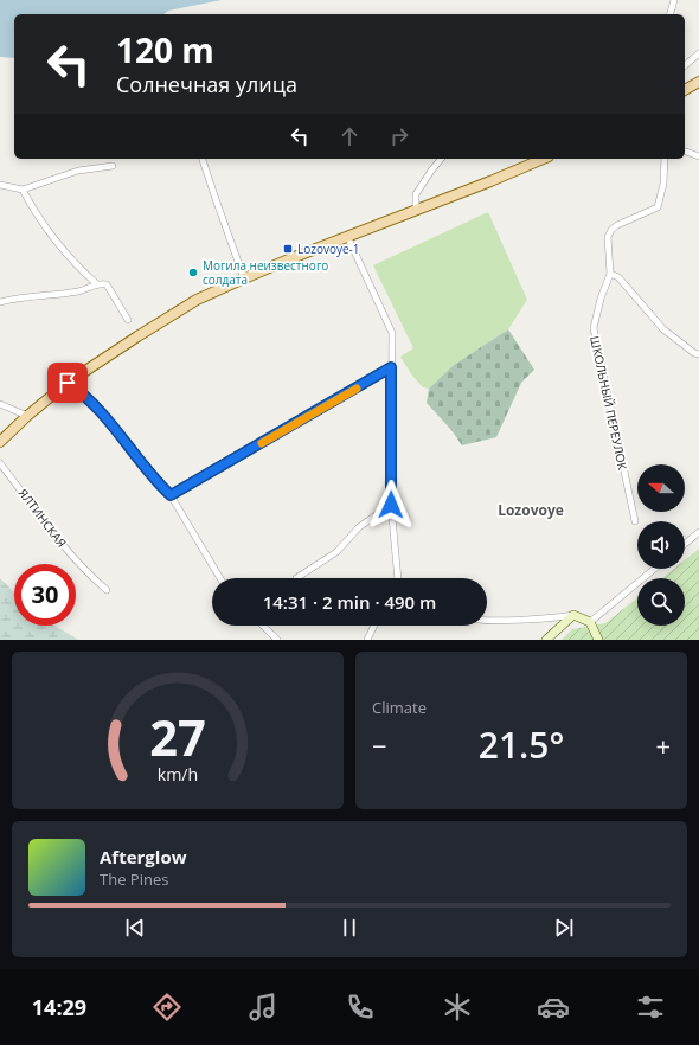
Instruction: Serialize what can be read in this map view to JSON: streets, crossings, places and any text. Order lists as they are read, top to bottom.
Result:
{
  "streets": {
    "street": ["ШКОЛЬНЫЙ ПЕРЕУЛОК", "ЯЛТИНСКАЯ"]
  },
  "districts": ["Lozovoye"],
  "places": {
    "transit": ["Lozovoye-1"],
    "other": ["Могила неизвестного солдата"]
  },
  "north": "left",
  "page": {
    "turn": ["120 m", "Солнечная улица"],
    "limit": "30",
    "trip": "14:31 · 2 min · 490 m",
    "tile": "Climate",
    "heat": ["−", "21.5°", "+"],
    "song": ["Afterglow", "The Pines"],
    "tabs": "14:29",
    "gauge": ["27", "km/h"]
  }
}
